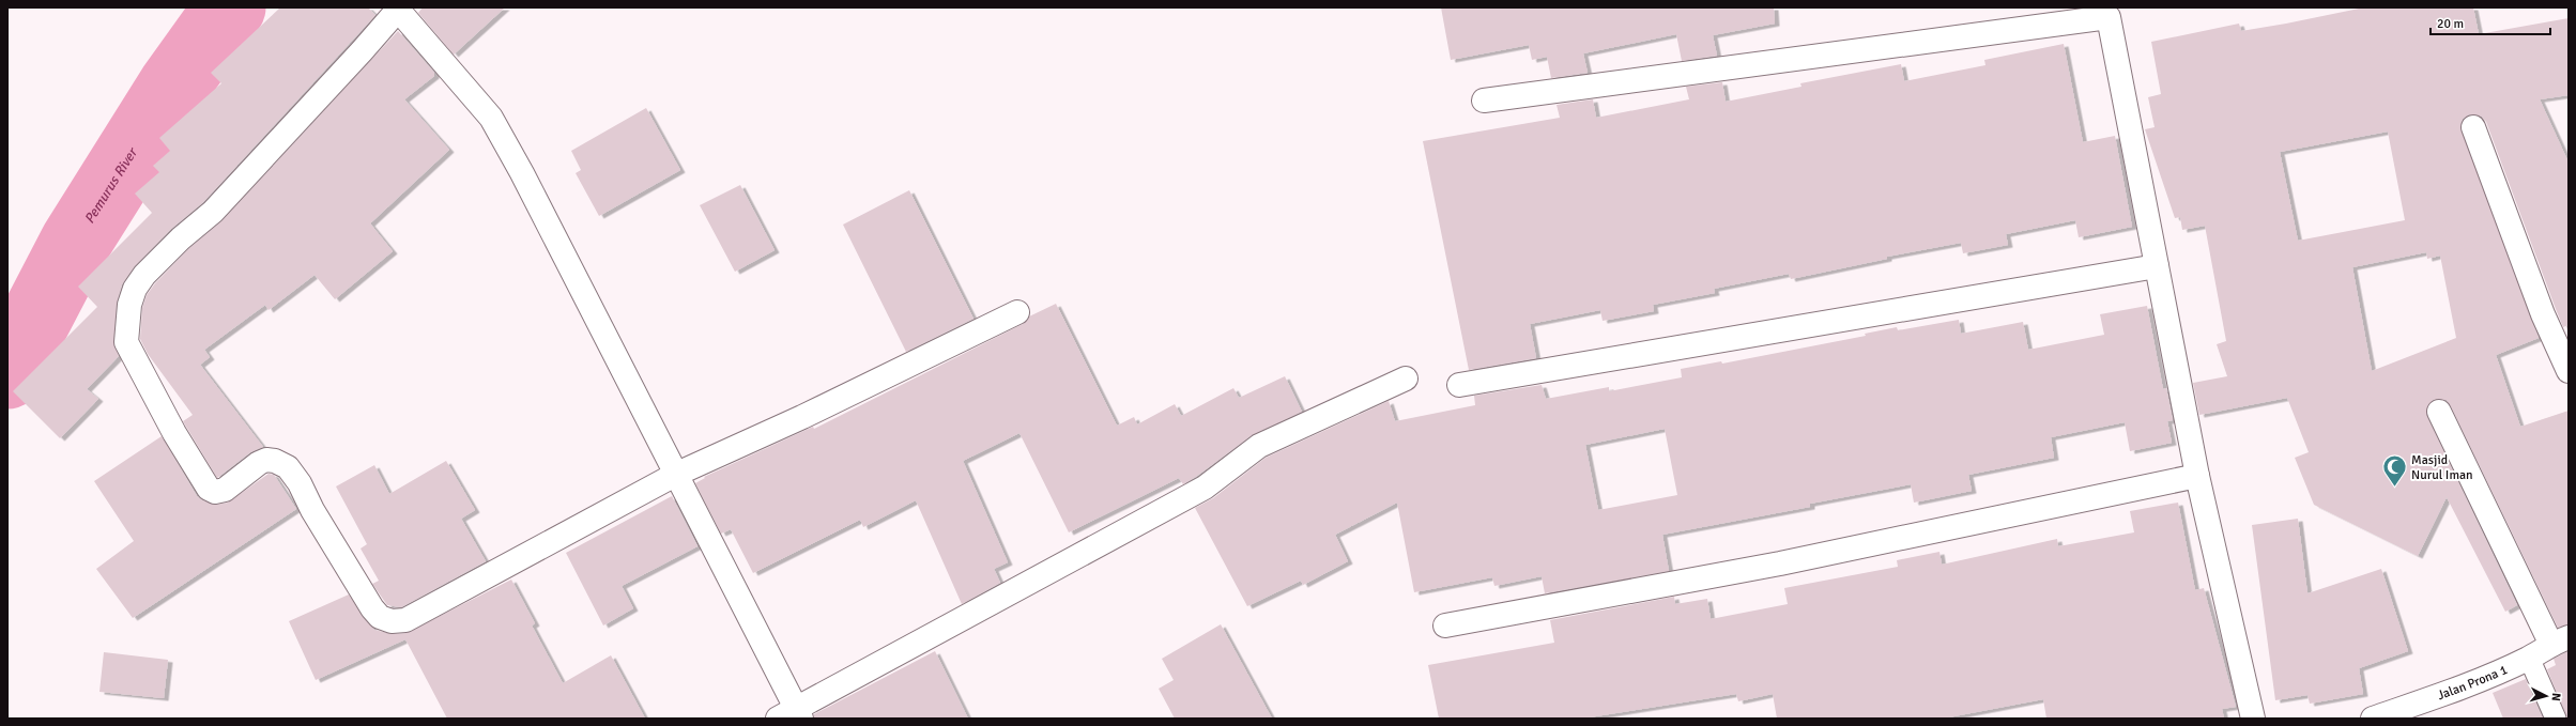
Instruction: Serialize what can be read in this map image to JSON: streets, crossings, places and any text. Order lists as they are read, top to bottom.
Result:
{
  "streets": {
    "street": ["Jalan Prona 1"]
  },
  "water": ["Pemurus River"],
  "places": {
    "mosque": ["Masjid Nurul Iman"]
  },
  "scale_bar": "20 m",
  "north": "right"
}
